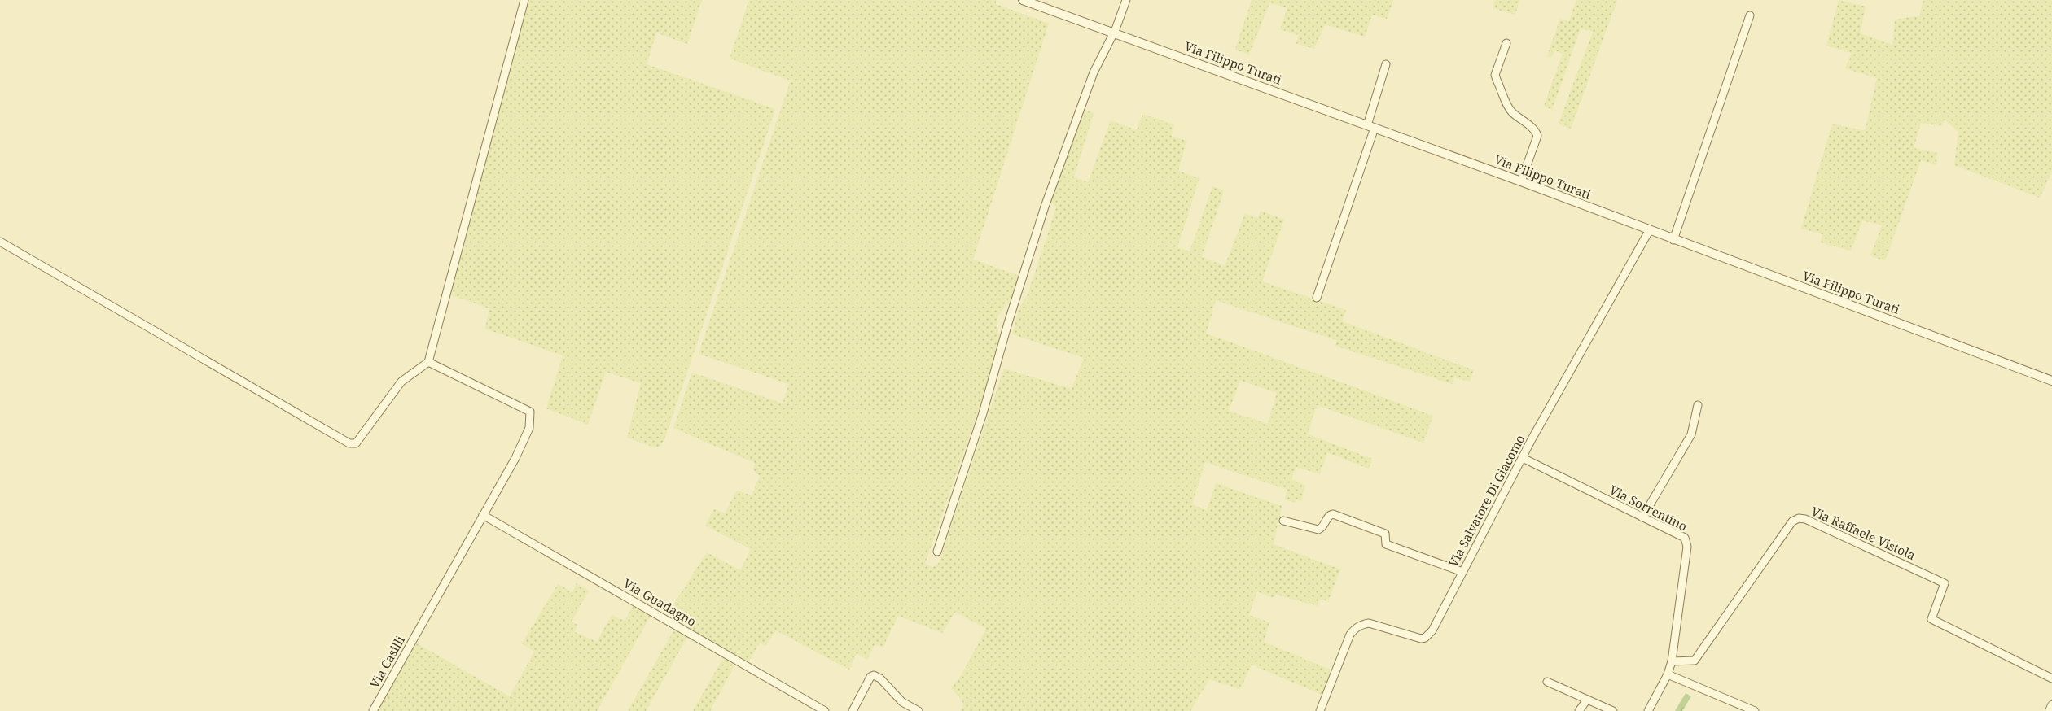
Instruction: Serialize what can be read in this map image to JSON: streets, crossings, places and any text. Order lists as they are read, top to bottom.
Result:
{
  "streets": {
    "street": [
      "Via Filippo Turati",
      "Via Salvatore Di Giacomo",
      "Via Sorrentino",
      "Via Raffaele Vistola",
      "Via Guadagno",
      "Via Casilli"
    ]
  },
  "crossings": [
    ["Via Filippo Turati", "Via Salvatore Di Giacomo"],
    ["Via Salvatore Di Giacomo", "Via Sorrentino"],
    ["Via Sorrentino", "Via Raffaele Vistola"],
    ["Via Guadagno", "Via Casilli"]
  ]
}
